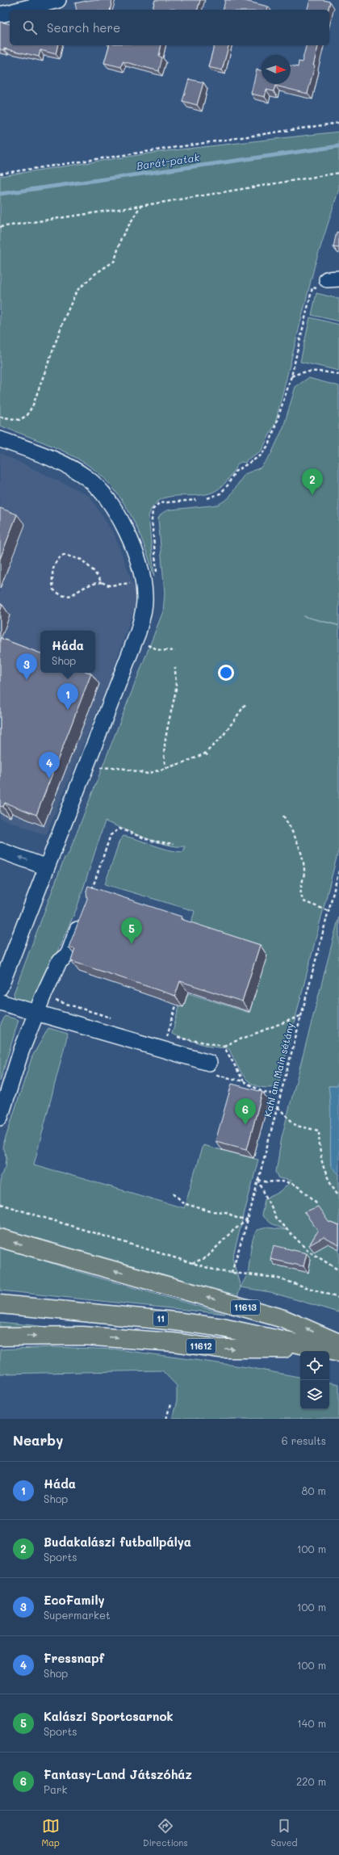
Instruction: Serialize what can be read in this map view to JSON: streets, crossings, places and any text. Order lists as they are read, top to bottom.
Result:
{
  "streets": {
    "main road": ["11613", "11", "11612"],
    "path": ["Kahl am Main sétány"]
  },
  "crossings": [
    ["11", "11612"]
  ],
  "water": ["Barát-patak"],
  "north": "right",
  "page": {
    "search": "Search here",
    "pins": [
      "2",
      "3",
      "1",
      "4",
      "5",
      "6"
    ],
    "popup": ["Háda", "Shop"],
    "heading": ["Nearby", "6 results"],
    "list": [
      {
        "mark": "1",
        "name": "Háda",
        "note": "Shop",
        "value": "80 m"
      },
      {
        "mark": "2",
        "name": "Budakalászi futballpálya",
        "note": "Sports",
        "value": "100 m"
      },
      {
        "mark": "3",
        "name": "EcoFamily",
        "note": "Supermarket",
        "value": "100 m"
      },
      {
        "mark": "4",
        "name": "Fressnapf",
        "note": "Shop",
        "value": "100 m"
      },
      {
        "mark": "5",
        "name": "Kalászi Sportcsarnok",
        "note": "Sports",
        "value": "140 m"
      },
      {
        "mark": "6",
        "name": "Fantasy-Land Játszóház",
        "note": "Park",
        "value": "220 m"
      }
    ],
    "nav": ["Map", "Directions", "Saved"]
  }
}
